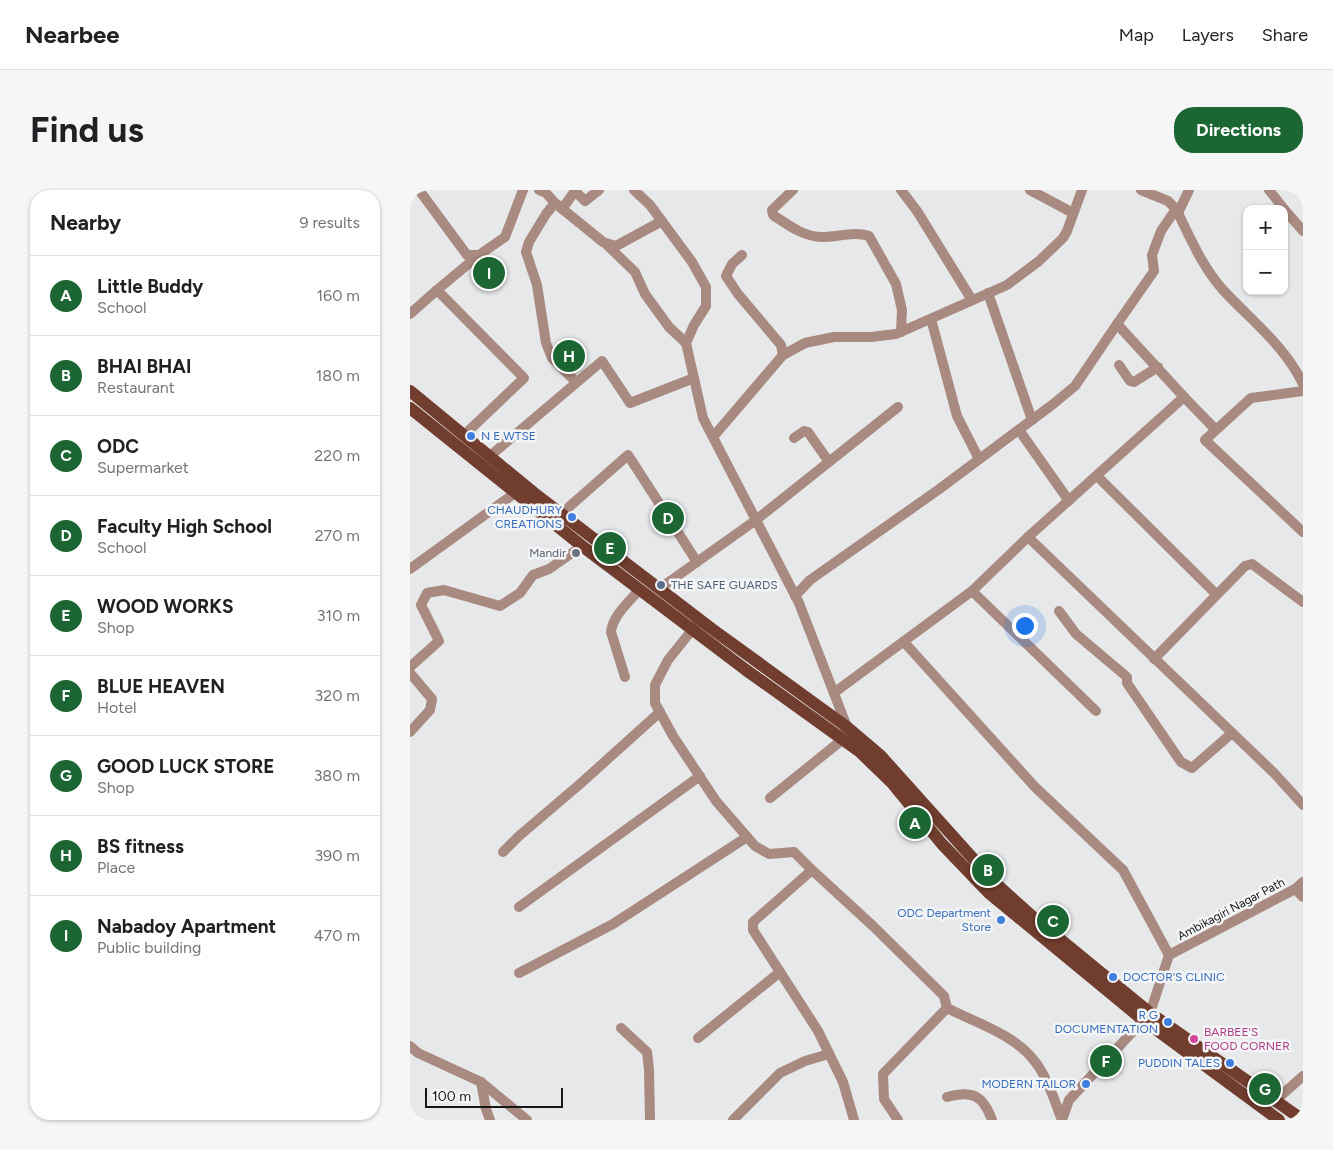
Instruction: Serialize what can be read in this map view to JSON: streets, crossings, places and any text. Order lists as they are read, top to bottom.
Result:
{
  "streets": {
    "street": ["Ambikagiri Nagar Path"]
  },
  "places": [
    "N E WTSE",
    "CHAUDHURY CREATIONS",
    "Mandir",
    "THE SAFE GUARDS",
    "ODC Department Store",
    "DOCTOR'S CLINIC",
    "R G DOCUMENTATION",
    "BARBEE'S FOOD CORNER",
    "PUDDIN TALES",
    "MODERN TAILOR"
  ],
  "scale_bar": "100 m",
  "page": {
    "header": "Nearbee",
    "nav": ["Map", "Layers", "Share"],
    "buttons": "Directions",
    "title": "Find us",
    "heading": ["Nearby", "9 results"],
    "map_buttons": ["+", "−"],
    "list": [
      {
        "mark": "A",
        "name": "Little Buddy",
        "note": "School",
        "value": "160 m"
      },
      {
        "mark": "B",
        "name": "BHAI BHAI",
        "note": "Restaurant",
        "value": "180 m"
      },
      {
        "mark": "C",
        "name": "ODC",
        "note": "Supermarket",
        "value": "220 m"
      },
      {
        "mark": "D",
        "name": "Faculty High School",
        "note": "School",
        "value": "270 m"
      },
      {
        "mark": "E",
        "name": "WOOD WORKS",
        "note": "Shop",
        "value": "310 m"
      },
      {
        "mark": "F",
        "name": "BLUE HEAVEN",
        "note": "Hotel",
        "value": "320 m"
      },
      {
        "mark": "G",
        "name": "GOOD LUCK STORE",
        "note": "Shop",
        "value": "380 m"
      },
      {
        "mark": "H",
        "name": "BS fitness",
        "note": "Place",
        "value": "390 m"
      },
      {
        "mark": "I",
        "name": "Nabadoy Apartment",
        "note": "Public building",
        "value": "470 m"
      }
    ],
    "pins": [
      "I",
      "H",
      "D",
      "E",
      "A",
      "B",
      "C",
      "F",
      "G"
    ],
    "scale": "100 m"
  }
}
